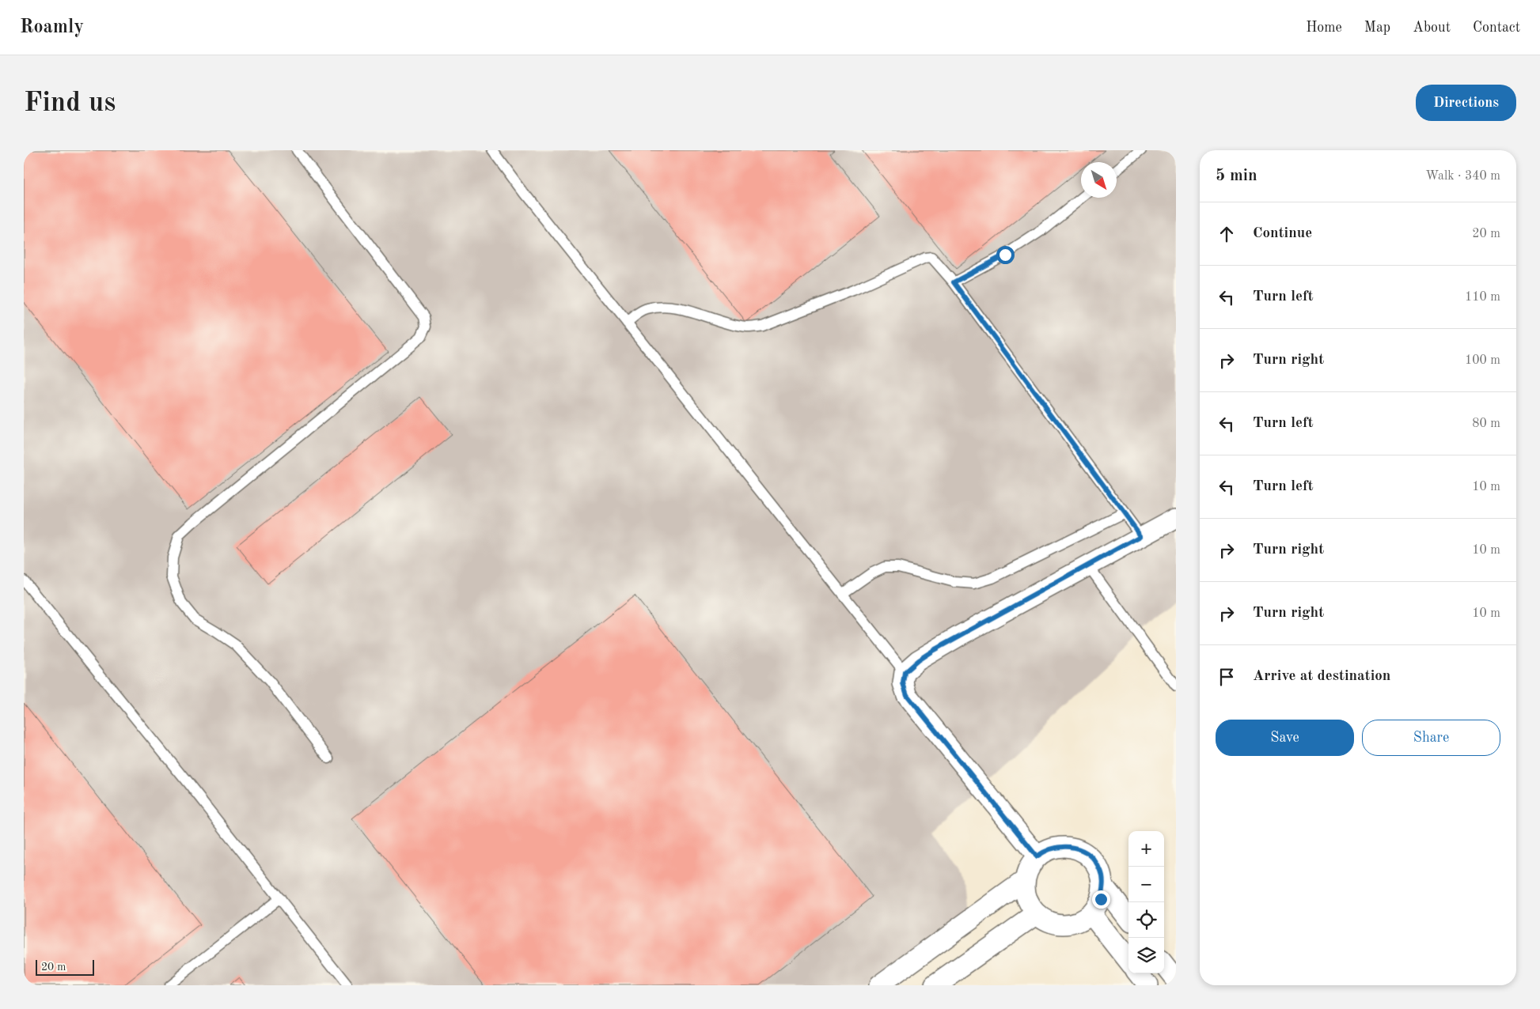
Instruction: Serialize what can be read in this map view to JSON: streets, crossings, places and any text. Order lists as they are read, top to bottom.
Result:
{
  "scale_bar": "20 m",
  "north": "bottom right",
  "page": {
    "header": "Roamly",
    "nav": [
      "Home",
      "Map",
      "About",
      "Contact"
    ],
    "buttons": [
      "Directions",
      ["Save", "Share"]
    ],
    "title": "Find us",
    "heading": ["5 min", "Walk · 340 m"],
    "list": [
      ["Continue", "20 m"],
      ["Turn left", "110 m"],
      ["Turn right", "100 m"],
      ["Turn left", "80 m"],
      ["Turn left", "10 m"],
      ["Turn right", "10 m"],
      ["Turn right", "10 m"],
      "Arrive at destination"
    ],
    "map_buttons": ["+", "−"],
    "scale": "20 m"
  }
}
